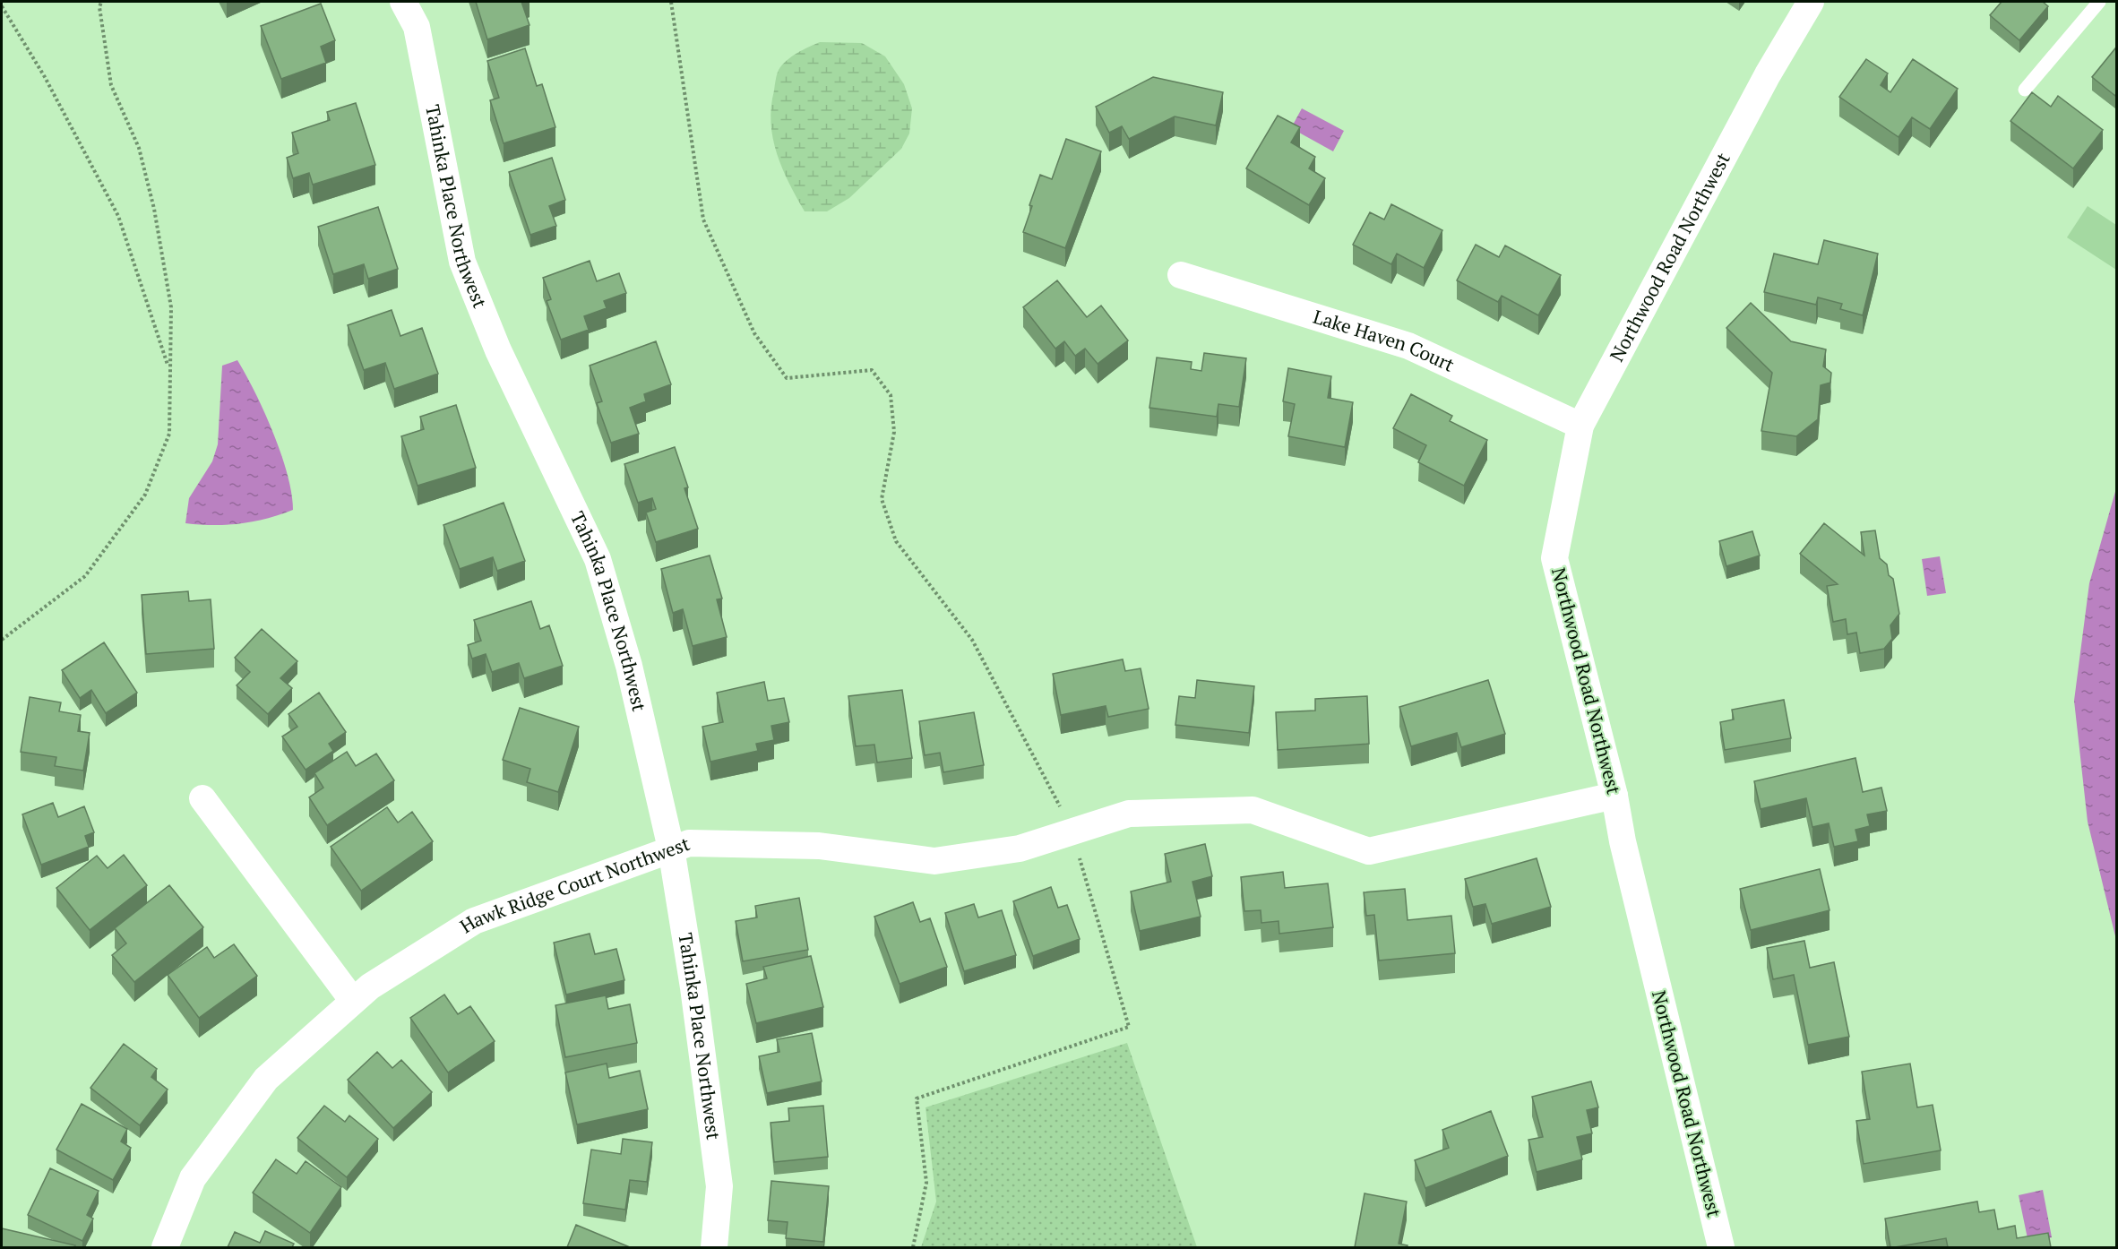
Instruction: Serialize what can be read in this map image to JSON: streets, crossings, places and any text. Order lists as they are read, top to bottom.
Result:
{
  "streets": {
    "street": [
      "Tahinka Place Northwest",
      "Northwood Road Northwest",
      "Lake Haven Court",
      "Hawk Ridge Court Northwest"
    ]
  },
  "crossings": [
    ["Tahinka Place Northwest", "Hawk Ridge Court Northwest"],
    ["Northwood Road Northwest", "Lake Haven Court"],
    ["Northwood Road Northwest", "Hawk Ridge Court Northwest"]
  ]
}
